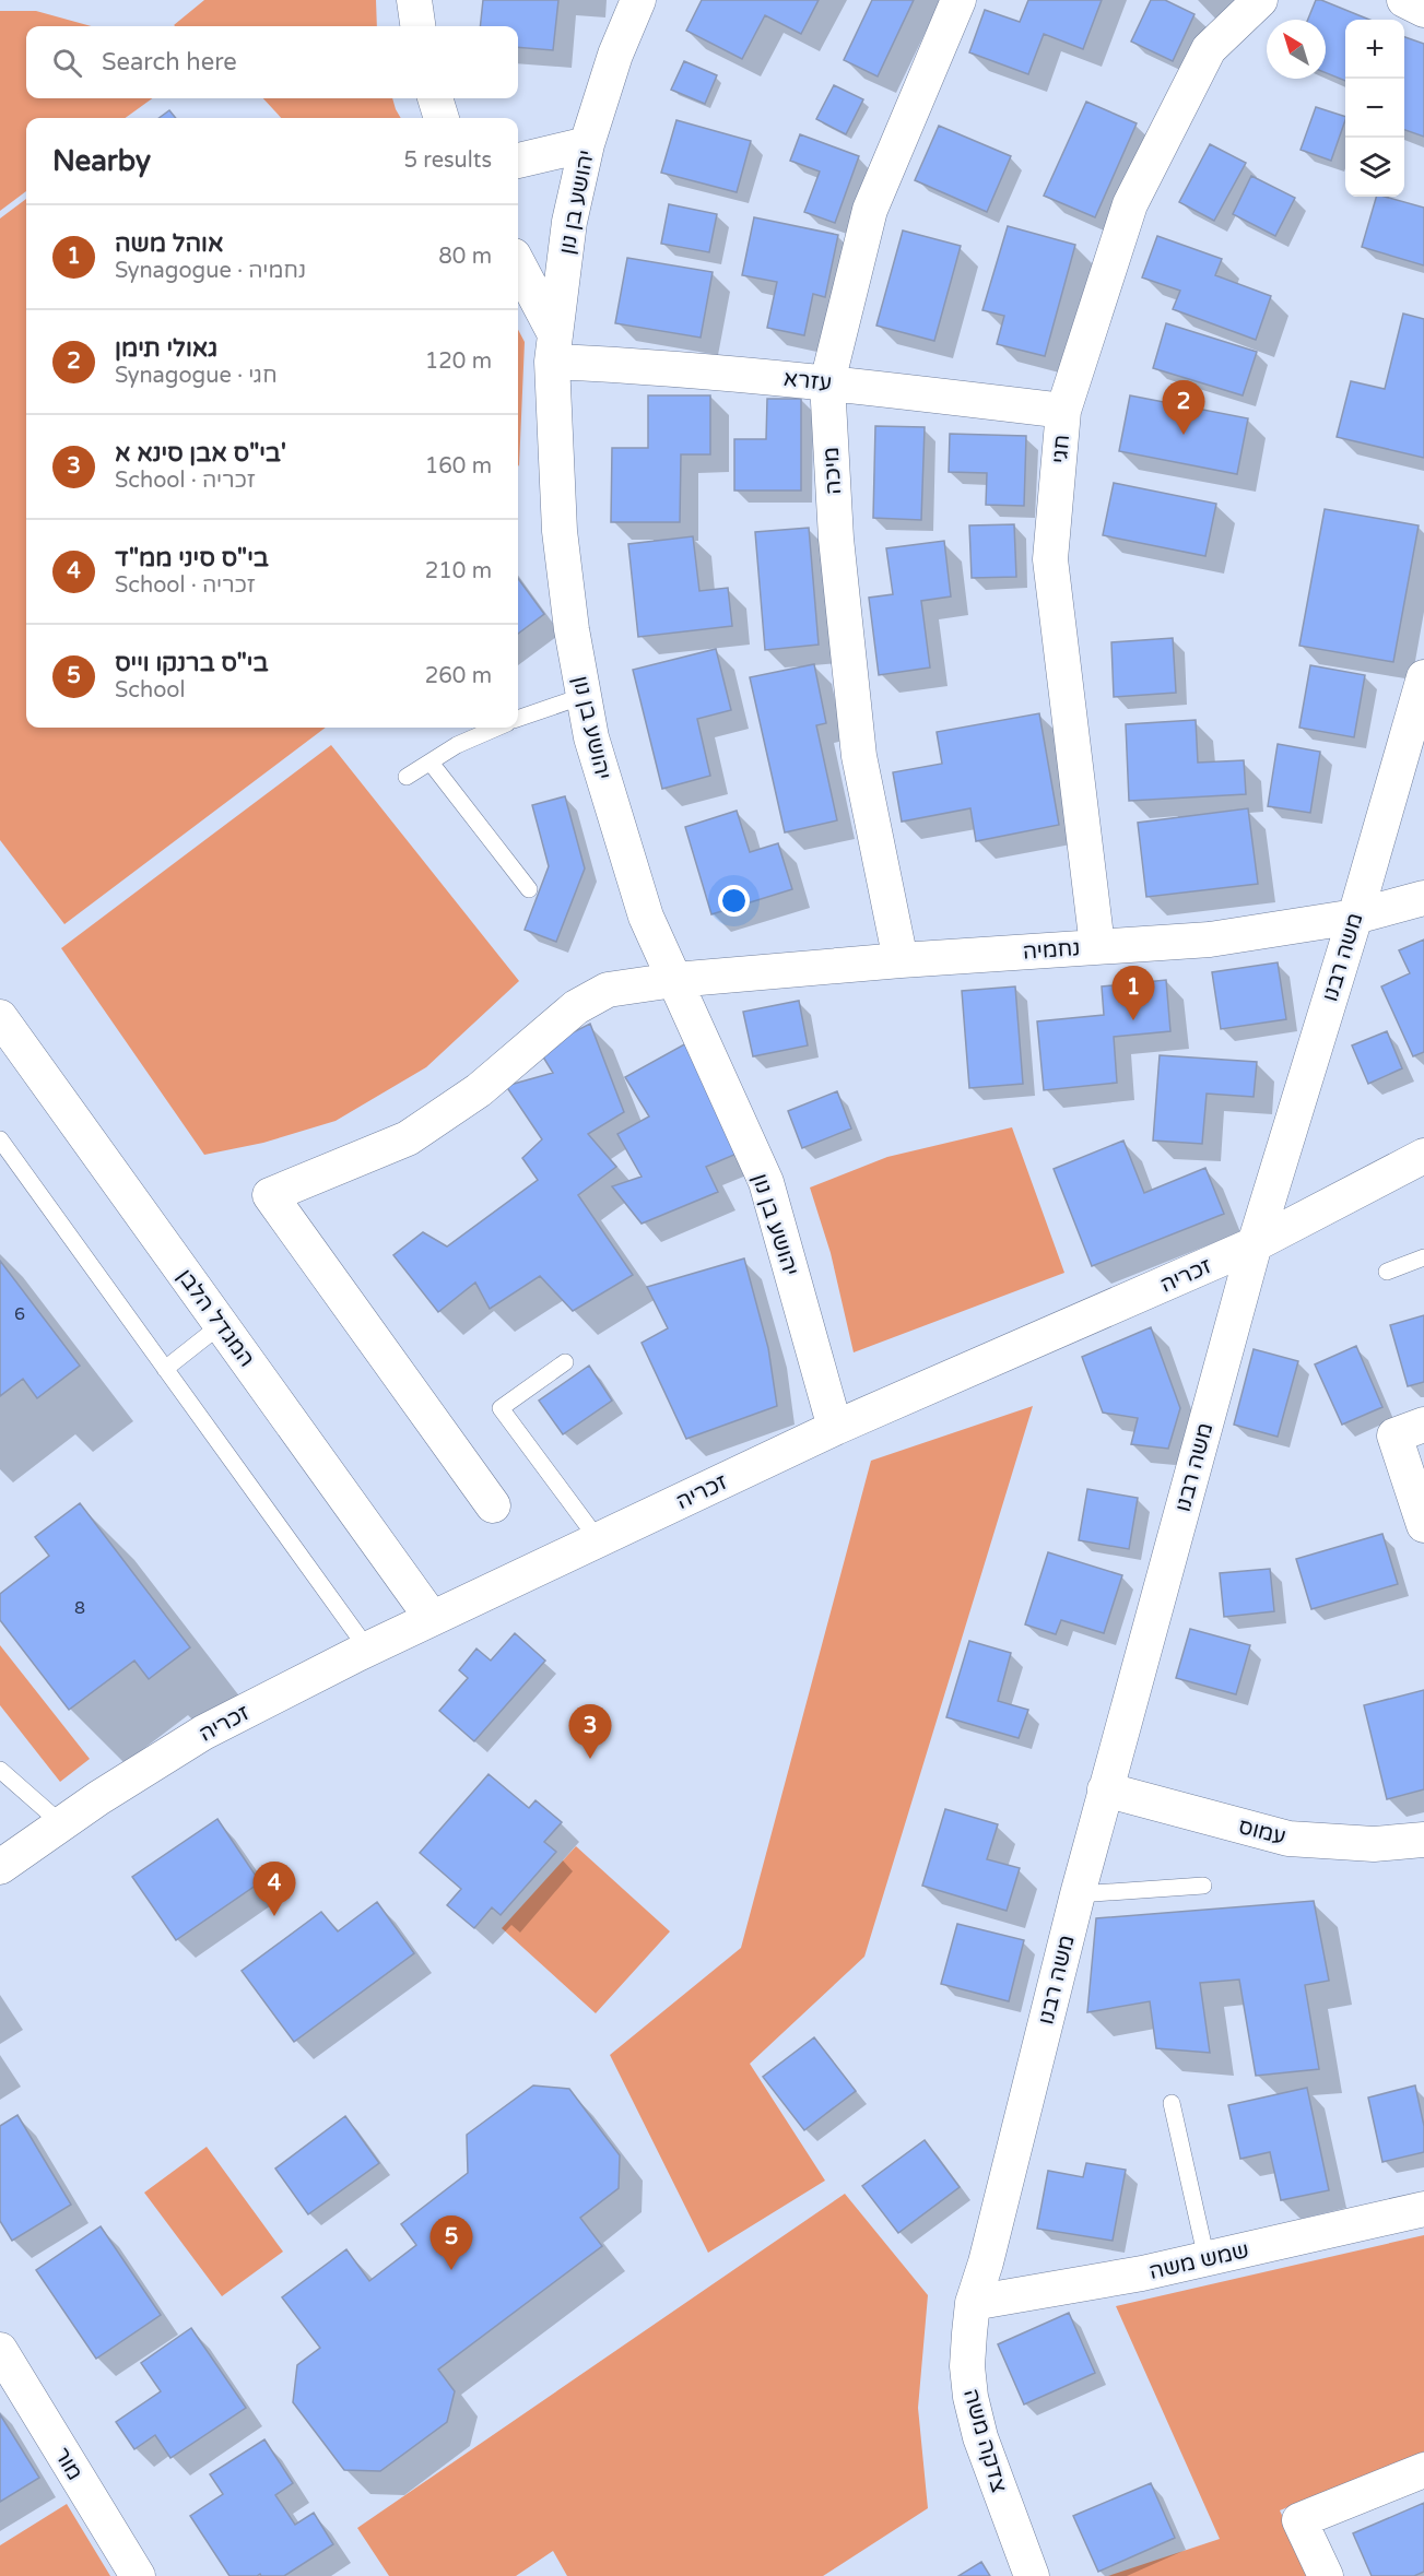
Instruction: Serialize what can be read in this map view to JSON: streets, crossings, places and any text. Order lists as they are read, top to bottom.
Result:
{
  "streets": {
    "street": [
      "יהושע בן נון",
      "עזרא",
      "חגי",
      "מיכה",
      "נחמיה",
      "משה רבנו",
      "זכריה",
      "המגדל הלבן",
      "עמוס",
      "שמש משה",
      "צדקה משה",
      "מור"
    ]
  },
  "crossings": [
    ["יהושע בן נון", "עזרא"],
    ["יהושע בן נון", "נחמיה"],
    ["יהושע בן נון", "זכריה"],
    ["עזרא", "חגי"],
    ["עזרא", "מיכה"],
    ["חגי", "נחמיה"],
    ["מיכה", "נחמיה"],
    ["נחמיה", "משה רבנו"],
    ["משה רבנו", "זכריה"],
    ["משה רבנו", "עמוס"],
    ["משה רבנו", "צדקה משה"],
    ["זכריה", "המגדל הלבן"],
    ["שמש משה", "צדקה משה"]
  ],
  "house_numbers": ["6", "8"],
  "north": "top left",
  "page": {
    "map_buttons": ["+", "−"],
    "search": "Search here",
    "heading": ["Nearby", "5 results"],
    "list": [
      {
        "mark": "1",
        "name": "אוהל משה",
        "note": "Synagogue · נחמיה",
        "value": "80 m"
      },
      {
        "mark": "2",
        "name": "גאולי תימן",
        "note": "Synagogue · חגי",
        "value": "120 m"
      },
      {
        "mark": "3",
        "name": "בי\"ס אבן סינא א'",
        "note": "School · זכריה",
        "value": "160 m"
      },
      {
        "mark": "4",
        "name": "בי\"ס סיני ממ\"ד",
        "note": "School · זכריה",
        "value": "210 m"
      },
      {
        "mark": "5",
        "name": "בי\"ס ברנקו וייס",
        "note": "School",
        "value": "260 m"
      }
    ],
    "pins": [
      "2",
      "1",
      "3",
      "4",
      "5"
    ]
  }
}
